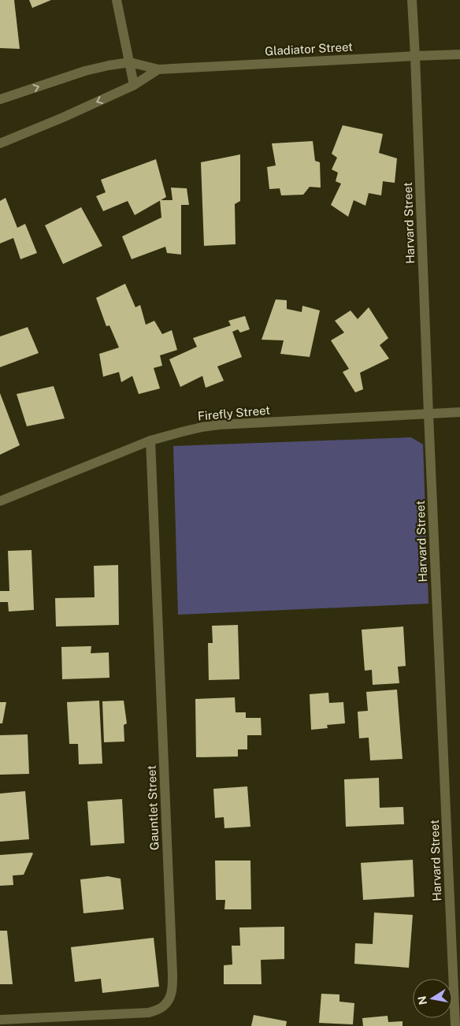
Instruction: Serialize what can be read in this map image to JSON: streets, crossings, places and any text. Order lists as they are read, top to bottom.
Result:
{
  "streets": {
    "street": [
      "Gladiator Street",
      "Harvard Street",
      "Firefly Street",
      "Gauntlet Street"
    ]
  },
  "crossings": [
    ["Gladiator Street", "Harvard Street"],
    ["Harvard Street", "Firefly Street"],
    ["Firefly Street", "Gauntlet Street"]
  ],
  "north": "left"
}
